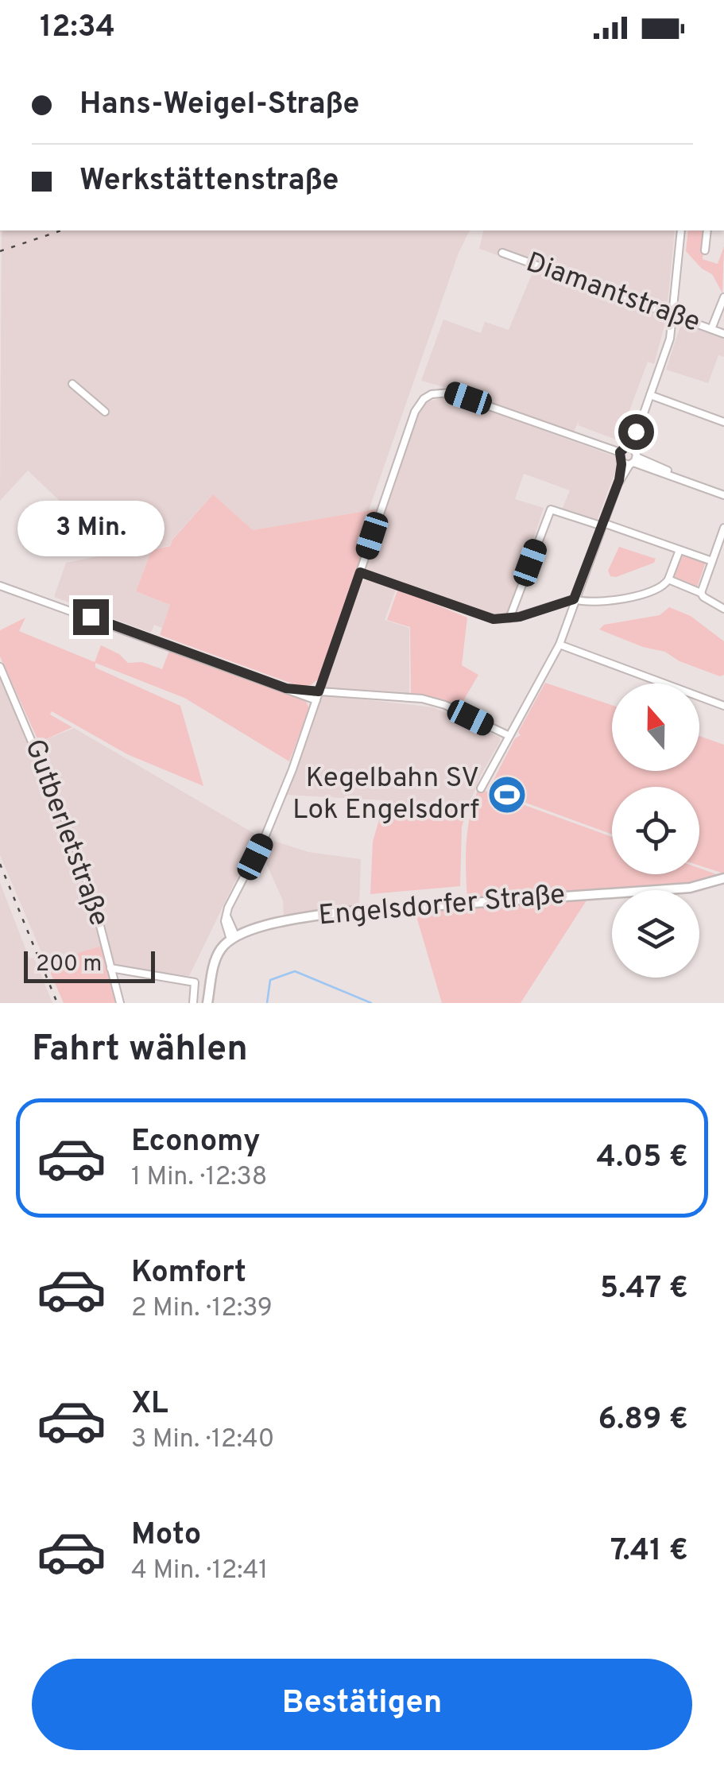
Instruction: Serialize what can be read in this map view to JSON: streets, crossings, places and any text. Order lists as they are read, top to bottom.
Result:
{
  "streets": {
    "main road": ["Engelsdorfer Straße"],
    "street": ["Diamantstraße", "Gutberletstraße"]
  },
  "places": {
    "sports": ["Kegelbahn SV Lok Engelsdorf"]
  },
  "scale_bar": "200 m",
  "north": "top",
  "page": {
    "status": "12:34",
    "banner": ["Hans-Weigel-Straße", "Werkstättenstraße"],
    "bubble": "3 Min.",
    "scale": "200 m",
    "heading": "Fahrt wählen",
    "list": [
      {
        "name": "Economy",
        "note": "1 Min. · 12:38",
        "value": "4.05 €"
      },
      {
        "name": "Komfort",
        "note": "2 Min. · 12:39",
        "value": "5.47 €"
      },
      {
        "name": "XL",
        "note": "3 Min. · 12:40",
        "value": "6.89 €"
      },
      {
        "name": "Moto",
        "note": "4 Min. · 12:41",
        "value": "7.41 €"
      }
    ],
    "buttons": "Bestätigen"
  }
}
